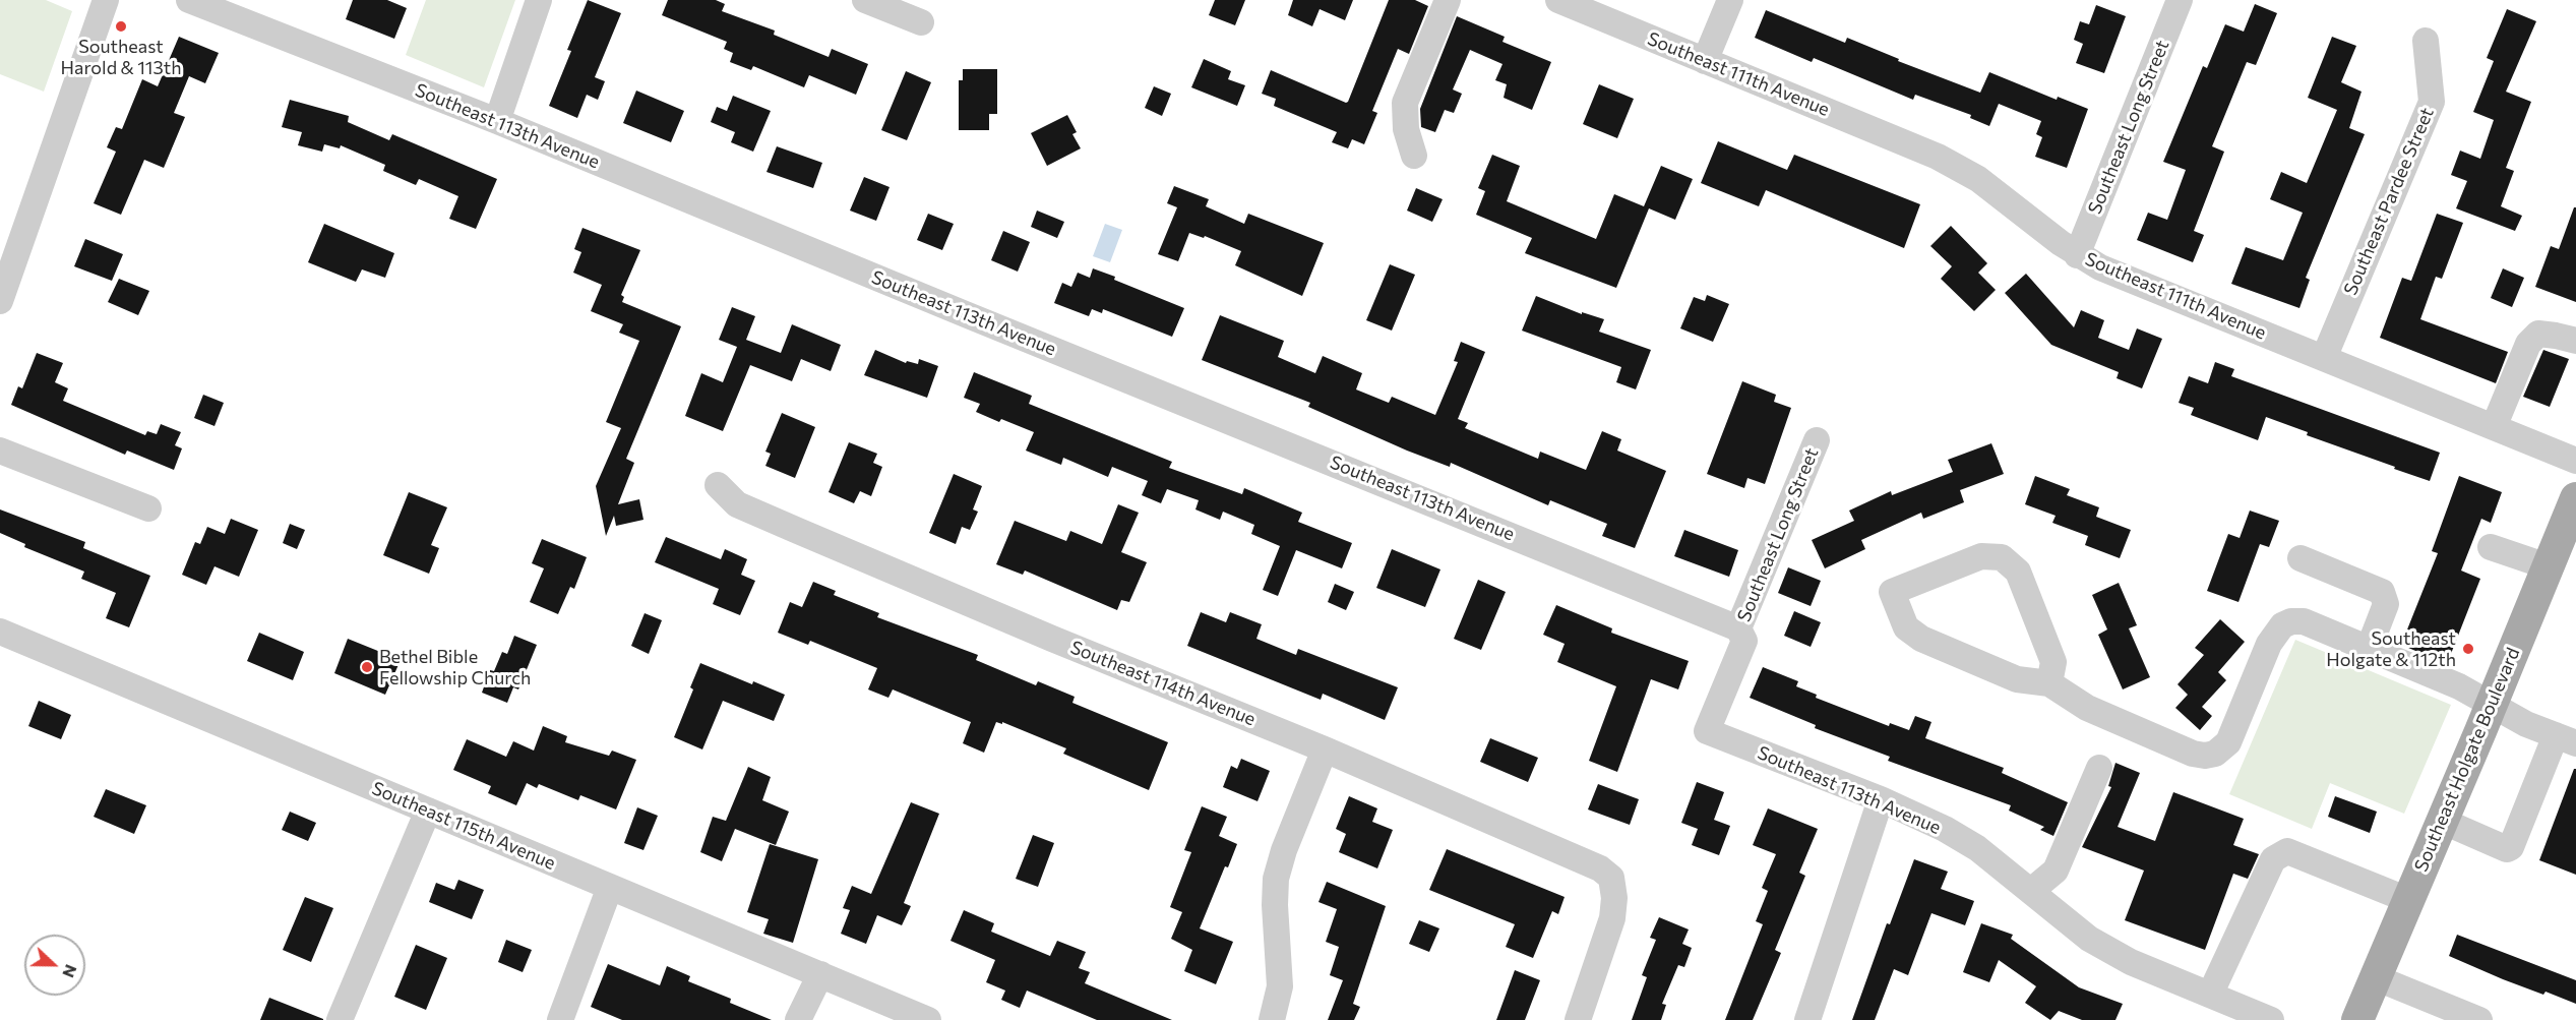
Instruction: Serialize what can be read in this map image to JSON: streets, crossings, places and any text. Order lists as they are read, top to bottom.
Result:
{
  "streets": {
    "main road": ["Southeast Holgate Boulevard"],
    "street": [
      "Southeast 111th Avenue",
      "Southeast 113th Avenue",
      "Southeast Long Street",
      "Southeast Pardee Street",
      "Southeast 114th Avenue",
      "Southeast 115th Avenue"
    ]
  },
  "crossings": [
    ["Southeast 111th Avenue", "Southeast Long Street"],
    ["Southeast 111th Avenue", "Southeast Pardee Street"],
    ["Southeast 113th Avenue", "Southeast Long Street"]
  ],
  "places": ["Southeast Harold & 113th", "Southeast Holgate & 112th", "Bethel Bible Fellowship Church"],
  "north": "right"
}
